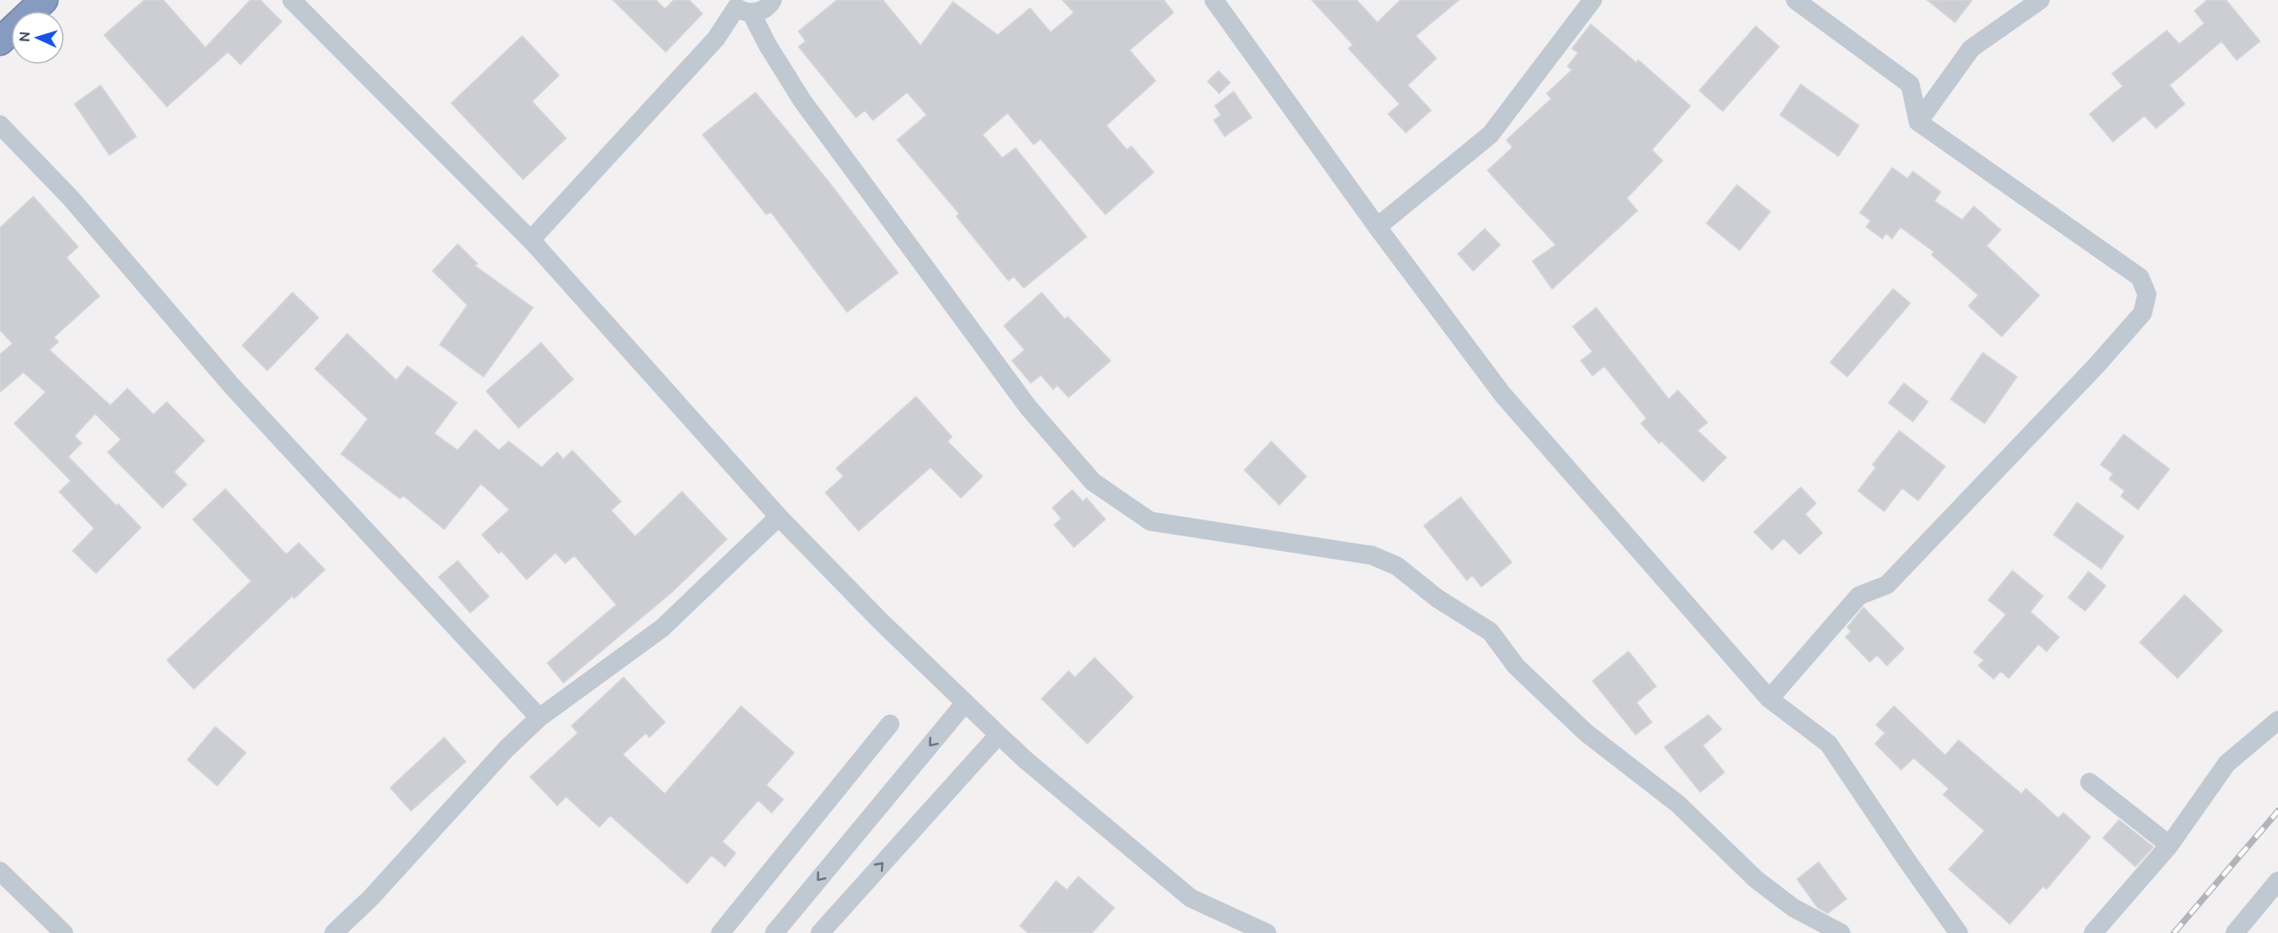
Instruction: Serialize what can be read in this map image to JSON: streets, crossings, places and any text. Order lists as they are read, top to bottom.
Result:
{
  "north": "left"
}
